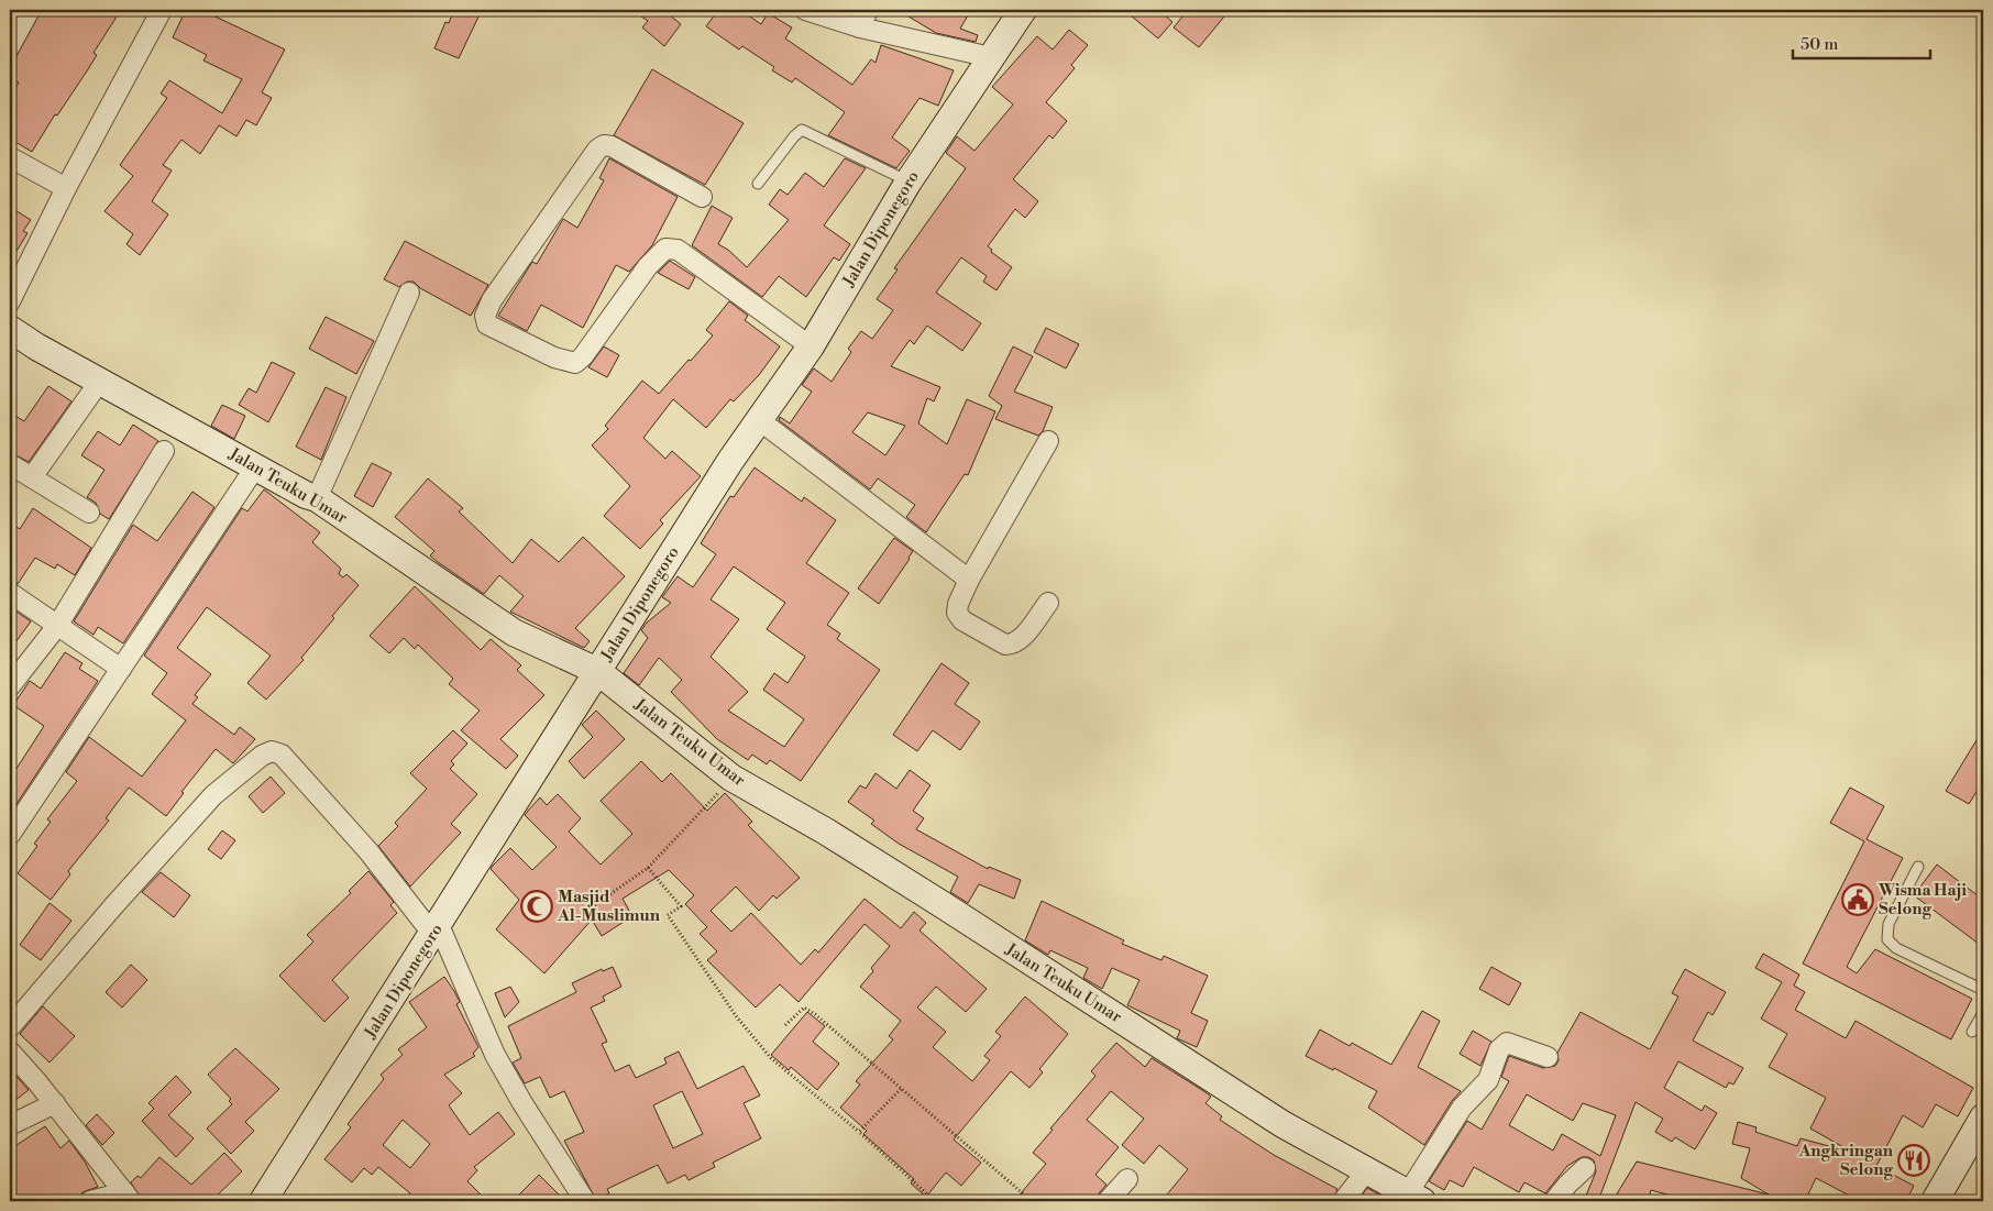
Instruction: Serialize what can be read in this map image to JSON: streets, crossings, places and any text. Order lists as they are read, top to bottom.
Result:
{
  "streets": {
    "street": ["Jalan Diponegoro", "Jalan Teuku Umar"]
  },
  "crossings": [
    ["Jalan Diponegoro", "Jalan Teuku Umar"]
  ],
  "places": {
    "public building": ["Wisma Haji Selong"],
    "mosque": ["Masjid Al-Muslimun"],
    "restaurant": ["Angkringan Selong"]
  },
  "scale_bar": "50 m"
}
